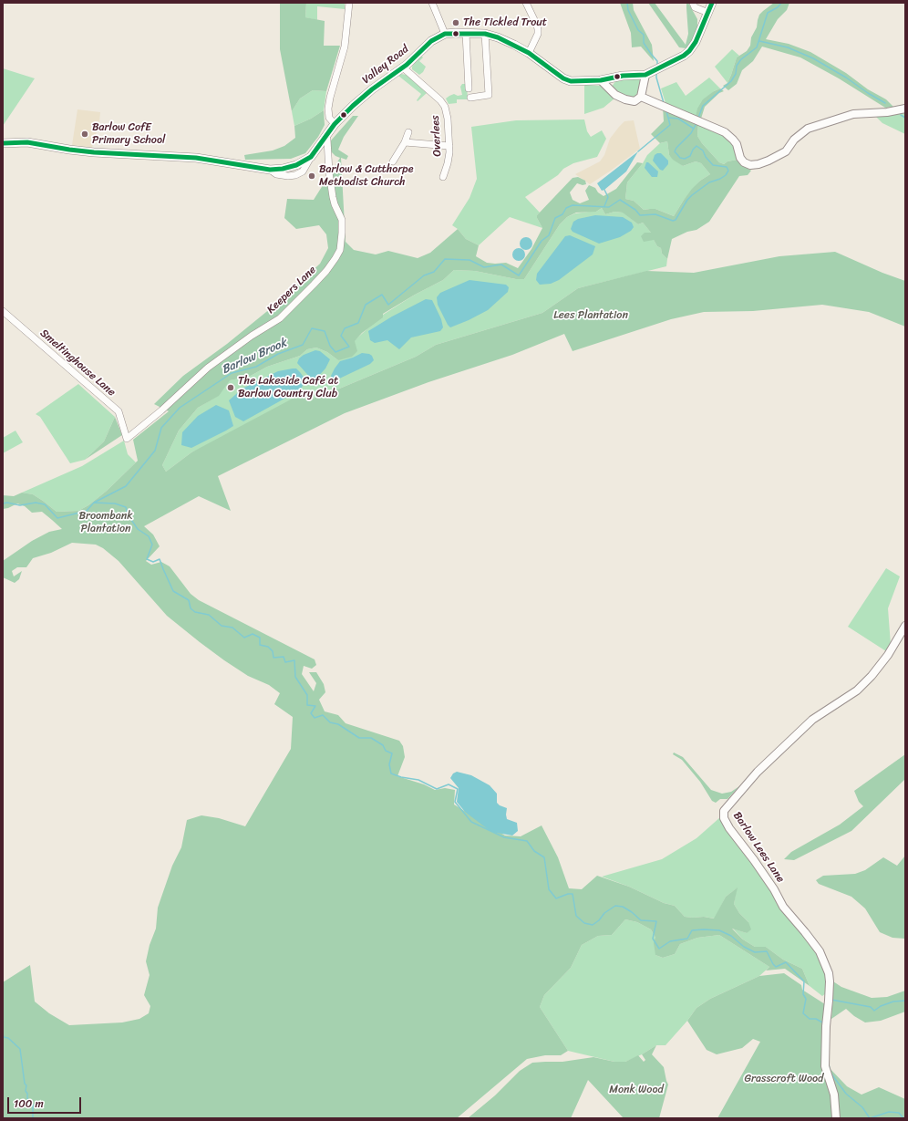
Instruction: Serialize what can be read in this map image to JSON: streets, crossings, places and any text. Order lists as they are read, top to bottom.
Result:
{
  "streets": {
    "main road": ["Valley Road"],
    "street": [
      "Overlees",
      "Keepers Lane",
      "Smeltinghouse Lane",
      "Barlow Lees Lane"
    ]
  },
  "crossings": [
    ["Valley Road", "Overlees"],
    ["Valley Road", "Keepers Lane"],
    ["Keepers Lane", "Smeltinghouse Lane"]
  ],
  "water": ["Barlow Brook"],
  "parks": [
    "Lees Plantation",
    "Broombank Plantation",
    "Grasscroft Wood",
    "Monk Wood"
  ],
  "places": [
    "The Tickled Trout",
    "Barlow CofE Primary School",
    "Barlow & Cutthorpe Methodist Church",
    "The Lakeside Café at Barlow Country Club"
  ],
  "scale_bar": "100 m"
}
